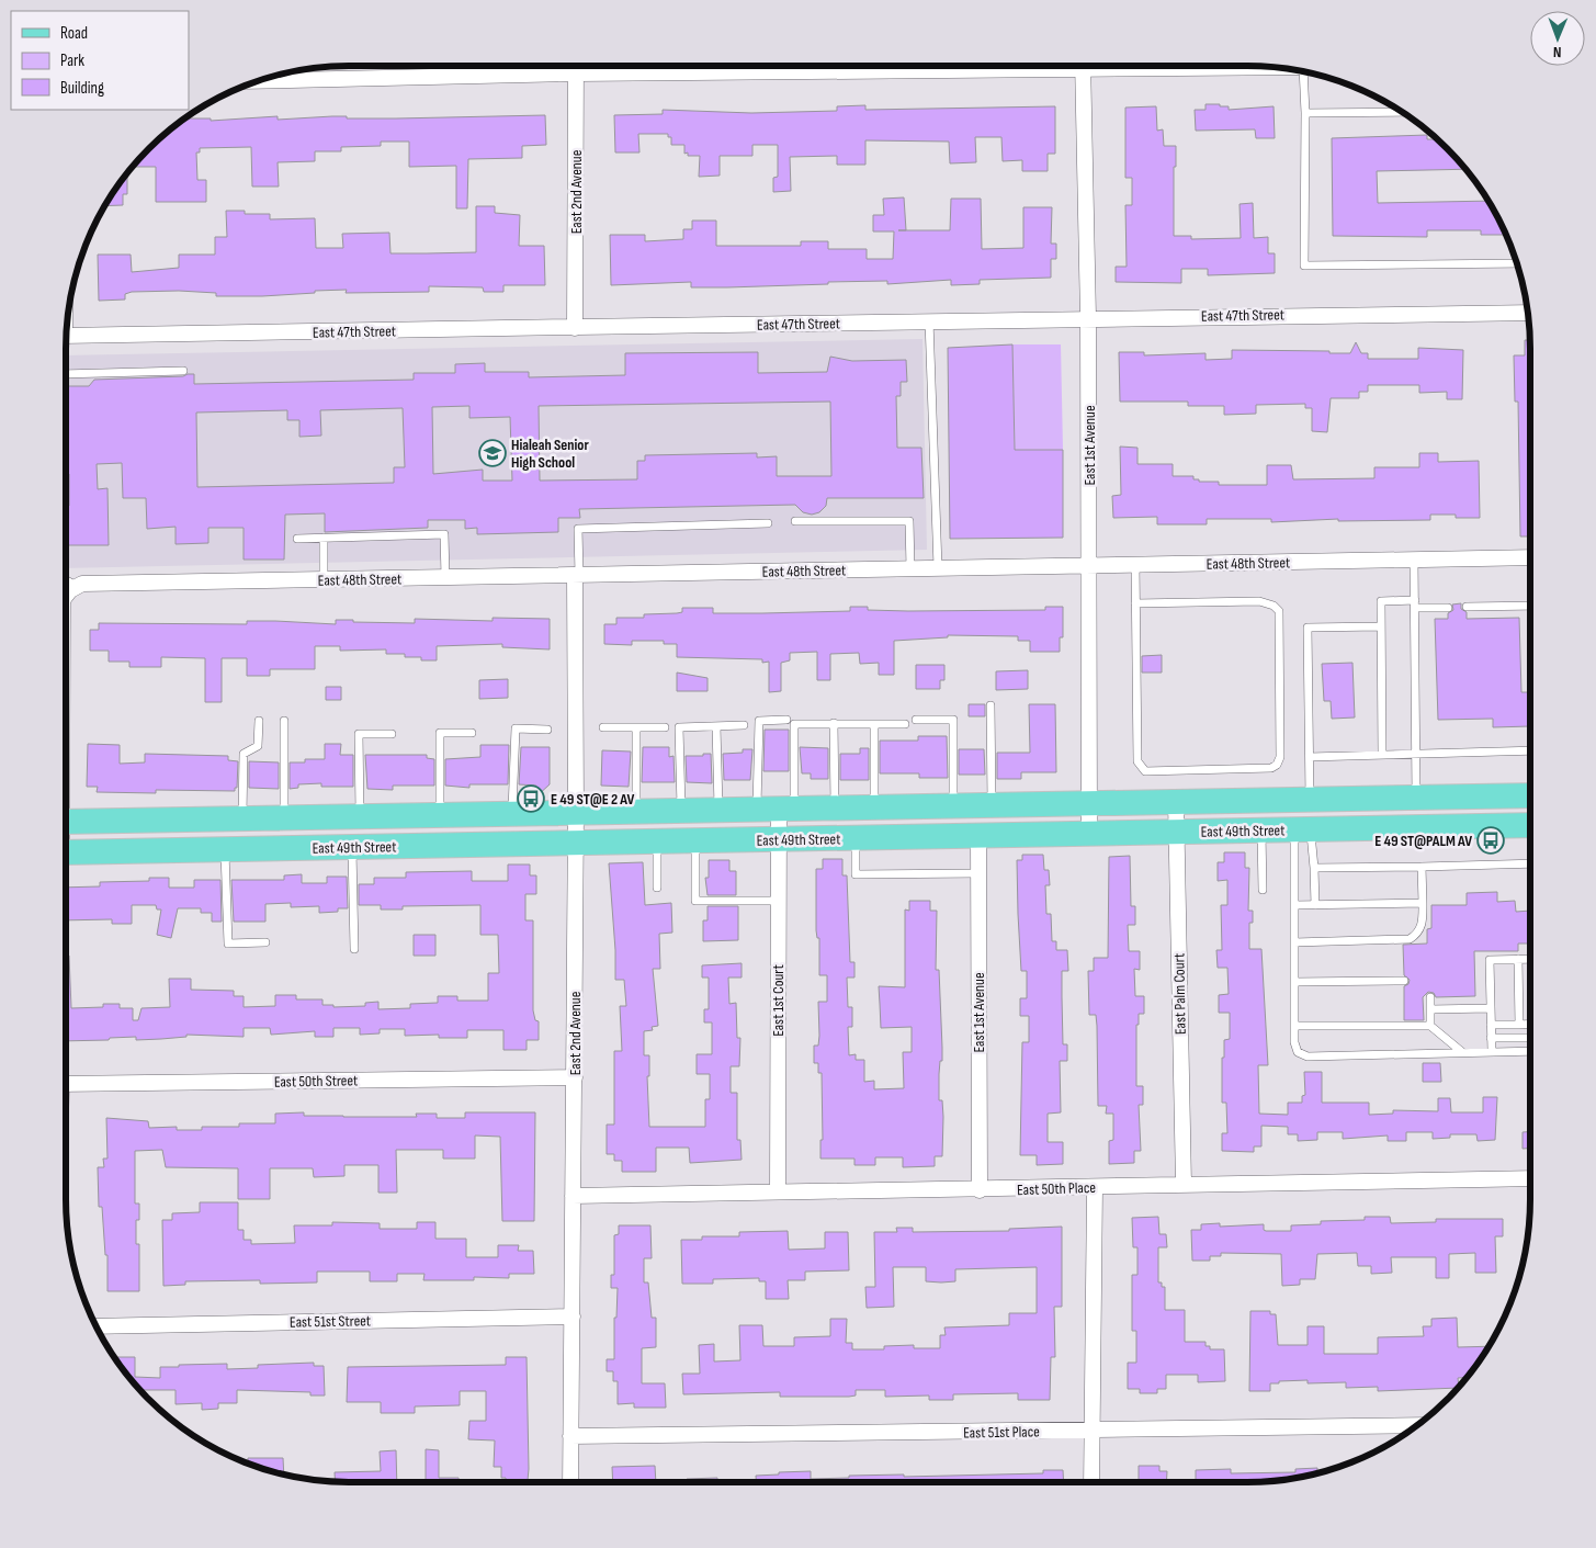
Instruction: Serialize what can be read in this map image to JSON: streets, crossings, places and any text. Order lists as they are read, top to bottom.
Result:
{
  "streets": {
    "main road": ["East 49th Street"],
    "street": [
      "East 2nd Avenue",
      "East 47th Street",
      "East 1st Avenue",
      "East 48th Street",
      "East Palm Court",
      "East 1st Court",
      "East 50th Street",
      "East 50th Place",
      "East 51st Street",
      "East 51st Place"
    ]
  },
  "crossings": [
    ["East 2nd Avenue", "East 47th Street"],
    ["East 2nd Avenue", "East 48th Street"],
    ["East 2nd Avenue", "East 49th Street"],
    ["East 2nd Avenue", "East 50th Street"],
    ["East 2nd Avenue", "East 50th Place"],
    ["East 2nd Avenue", "East 51st Street"],
    ["East 2nd Avenue", "East 51st Place"],
    ["East 47th Street", "East 1st Avenue"],
    ["East 1st Avenue", "East 48th Street"],
    ["East 1st Avenue", "East 49th Street"],
    ["East 1st Avenue", "East 50th Place"],
    ["East 49th Street", "East Palm Court"],
    ["East 49th Street", "East 1st Court"],
    ["East Palm Court", "East 50th Place"],
    ["East 1st Court", "East 50th Place"]
  ],
  "places": {
    "school or university": ["Hialeah Senior High School"],
    "bus stop": ["E 49 ST@E 2 AV", "E 49 ST@PALM AV"]
  },
  "legend": ["Road", "Park", "Building"],
  "north": "bottom"
}
